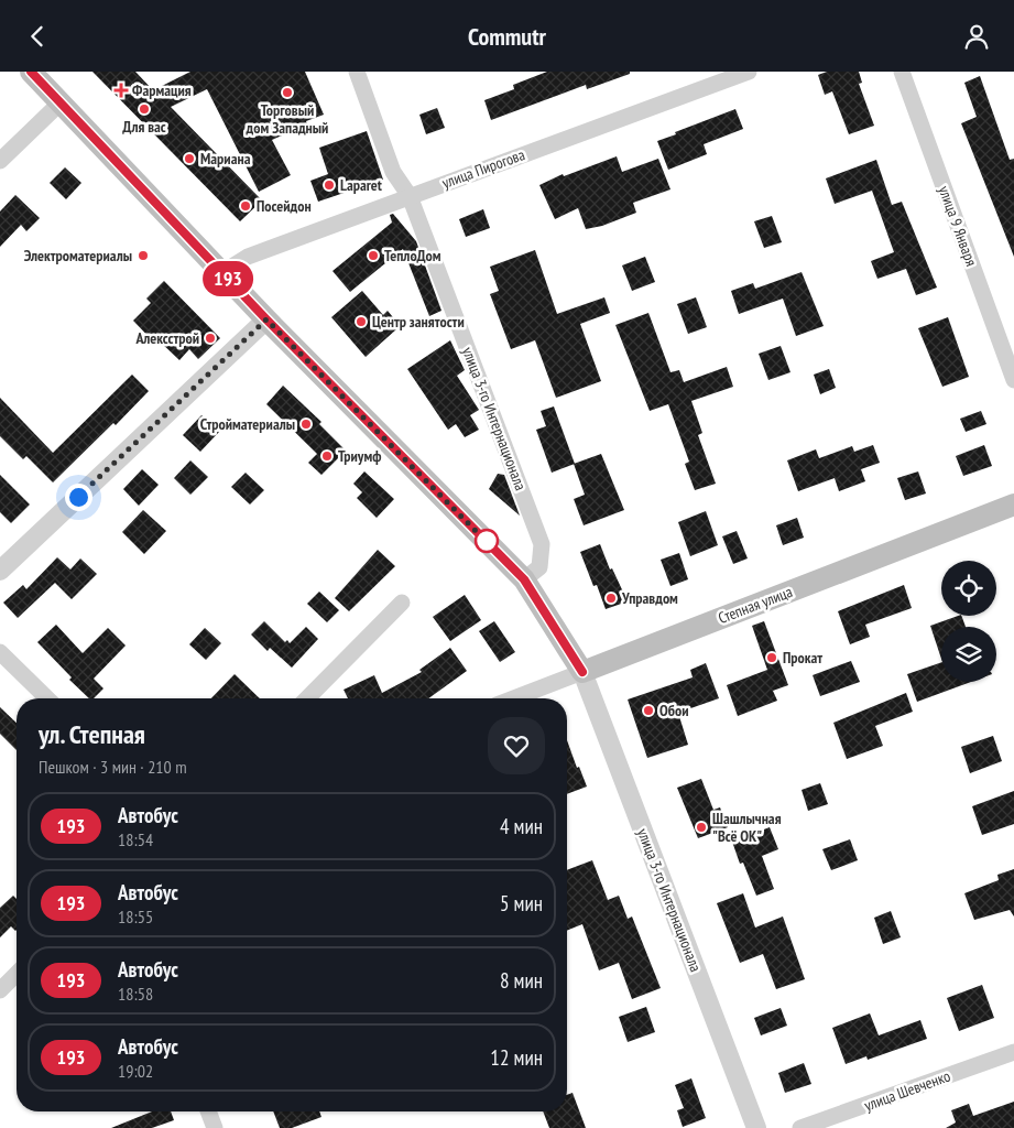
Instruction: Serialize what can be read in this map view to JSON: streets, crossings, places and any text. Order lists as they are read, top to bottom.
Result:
{
  "streets": {
    "main road": ["Степная улица"],
    "street": [
      "улица Пирогова",
      "улица 9 Января",
      "улица 3-го Интернационала",
      "улица Шевченко"
    ]
  },
  "crossings": [
    ["улица Пирогова", "улица 3-го Интернационала"],
    ["улица 3-го Интернационала", "Степная улица"]
  ],
  "places": {
    "health": ["Фармация"],
    "other": [
      "Торговый дом Западный",
      "Для вас",
      "Мариана",
      "Laparet",
      "Посейдон",
      "Электроматериалы",
      "ТеплоДом",
      "Центр занятости",
      "Алексстрой",
      "Стройматериалы",
      "Триумф",
      "Управдом",
      "Прокат",
      "Обои",
      "Шашлычная \"Всё ОК\""
    ]
  },
  "lines": ["bus line 193"],
  "page": {
    "header": "Commutr",
    "on_map": "193",
    "heading": ["ул. Степная", "Пешком · 3 мин · 210 m"],
    "list": [
      {
        "mark": "193",
        "name": "Автобус",
        "note": "18:54",
        "value": "4 мин"
      },
      {
        "mark": "193",
        "name": "Автобус",
        "note": "18:55",
        "value": "5 мин"
      },
      {
        "mark": "193",
        "name": "Автобус",
        "note": "18:58",
        "value": "8 мин"
      },
      {
        "mark": "193",
        "name": "Автобус",
        "note": "19:02",
        "value": "12 мин"
      }
    ]
  }
}
